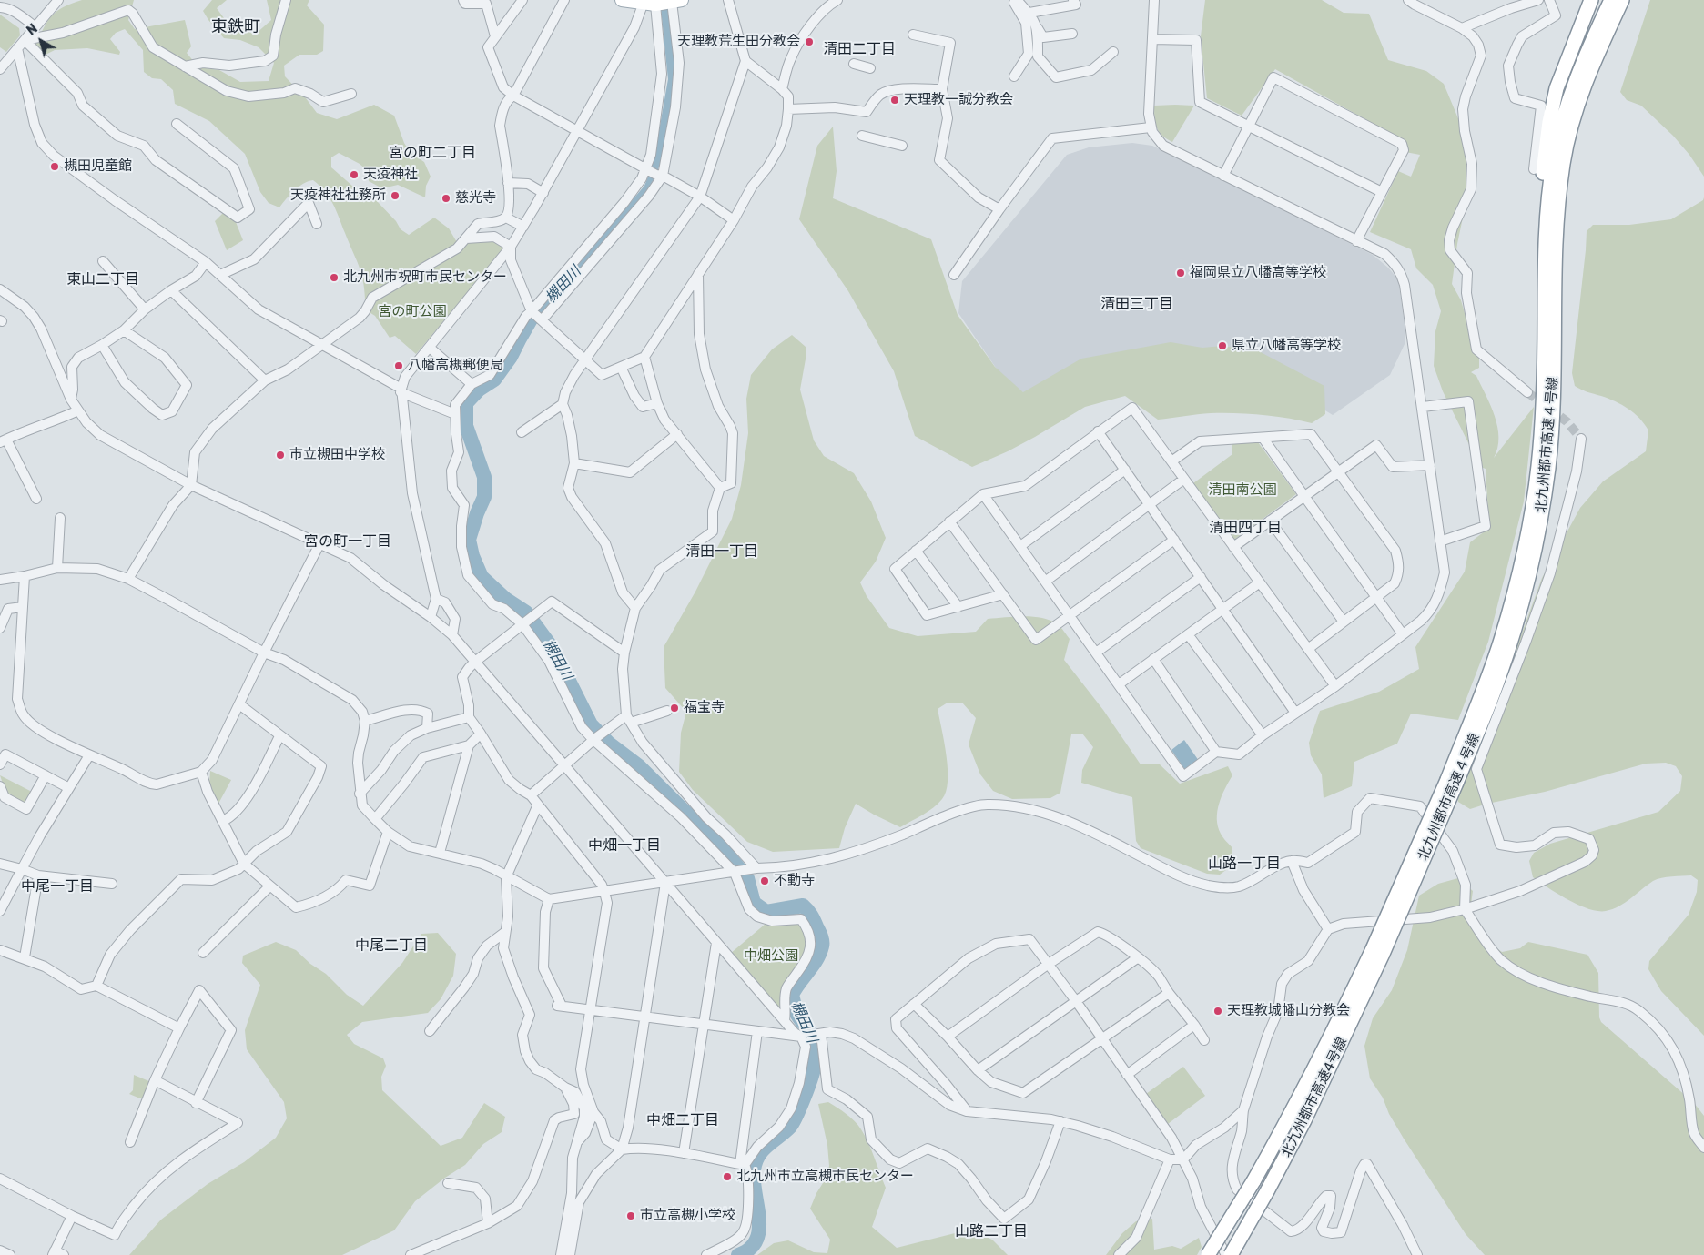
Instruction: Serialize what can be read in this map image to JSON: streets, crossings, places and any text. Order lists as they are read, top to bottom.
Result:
{
  "streets": {
    "highway": ["北九州都市高速４号線", "北九州都市高速4号線"]
  },
  "crossings": [
    ["北九州都市高速４号線", "北九州都市高速4号線"]
  ],
  "districts": [
    "東鉄町",
    "清田二丁目",
    "宮の町二丁目",
    "東山二丁目",
    "清田三丁目",
    "清田四丁目",
    "宮の町一丁目",
    "清田一丁目",
    "中畑一丁目",
    "山路一丁目",
    "中尾一丁目",
    "中尾二丁目",
    "中畑二丁目",
    "山路二丁目"
  ],
  "water": ["槻田川"],
  "parks": ["宮の町公園", "清田南公園", "中畑公園"],
  "places": [
    "天理教荒生田分教会",
    "天理教一誠分教会",
    "槻田児童館",
    "天疫神社",
    "天疫神社社務所",
    "慈光寺",
    "福岡県立八幡高等学校",
    "北九州市祝町市民センター",
    "県立八幡高等学校",
    "八幡高槻郵便局",
    "市立槻田中学校",
    "福宝寺",
    "不動寺",
    "天理教城幡山分教会",
    "北九州市立高槻市民センター",
    "市立高槻小学校"
  ],
  "north": "top left"
}
